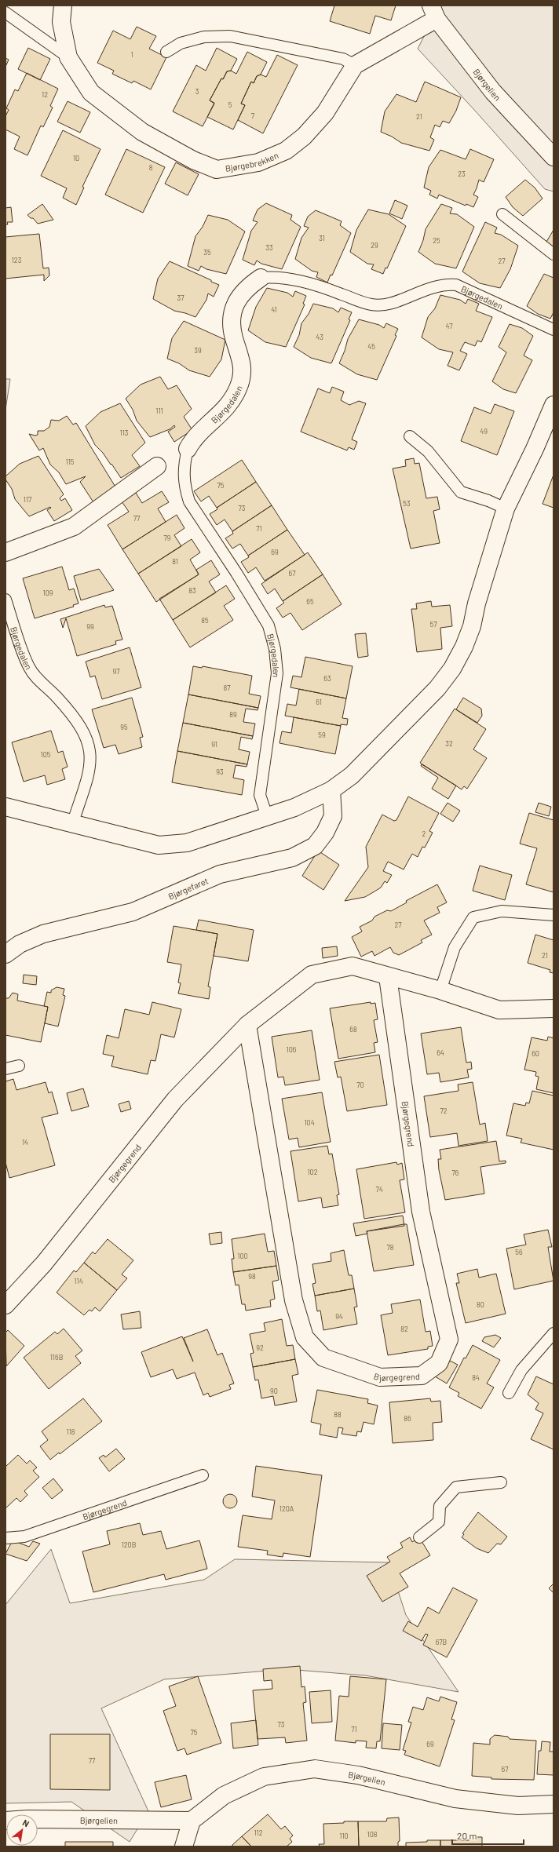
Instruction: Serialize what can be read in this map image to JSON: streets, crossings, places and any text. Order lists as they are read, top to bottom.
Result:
{
  "streets": {
    "street": [
      "Bjørgelien",
      "Bjørgebrekken",
      "Bjørgedalen",
      "Bjørgefaret",
      "Bjørgegrend"
    ]
  },
  "crossings": [
    ["Bjørgelien", "Bjørgebrekken"]
  ],
  "house_numbers": [
    "1",
    "3",
    "12",
    "5",
    "7",
    "21",
    "10",
    "8",
    "23",
    "31",
    "25",
    "29",
    "33",
    "35",
    "123",
    "27",
    "37",
    "41",
    "47",
    "43",
    "45",
    "39",
    "111",
    "49",
    "113",
    "115",
    "75",
    "117",
    "53",
    "73",
    "77",
    "71",
    "79",
    "69",
    "81",
    "67",
    "83",
    "109",
    "65",
    "85",
    "57",
    "99",
    "97",
    "63",
    "87",
    "61",
    "89",
    "95",
    "59",
    "32",
    "91",
    "105",
    "93",
    "2",
    "27",
    "21",
    "68",
    "106",
    "64",
    "60",
    "70",
    "72",
    "104",
    "14",
    "102",
    "76",
    "74",
    "78",
    "56",
    "100",
    "98",
    "114",
    "80",
    "94",
    "82",
    "92",
    "116B",
    "84",
    "90",
    "88",
    "86",
    "118",
    "120A",
    "120B",
    "67B",
    "73",
    "71",
    "75",
    "69",
    "77",
    "67",
    "112",
    "108",
    "110"
  ],
  "scale_bar": "20 m",
  "north": "top right"
}
